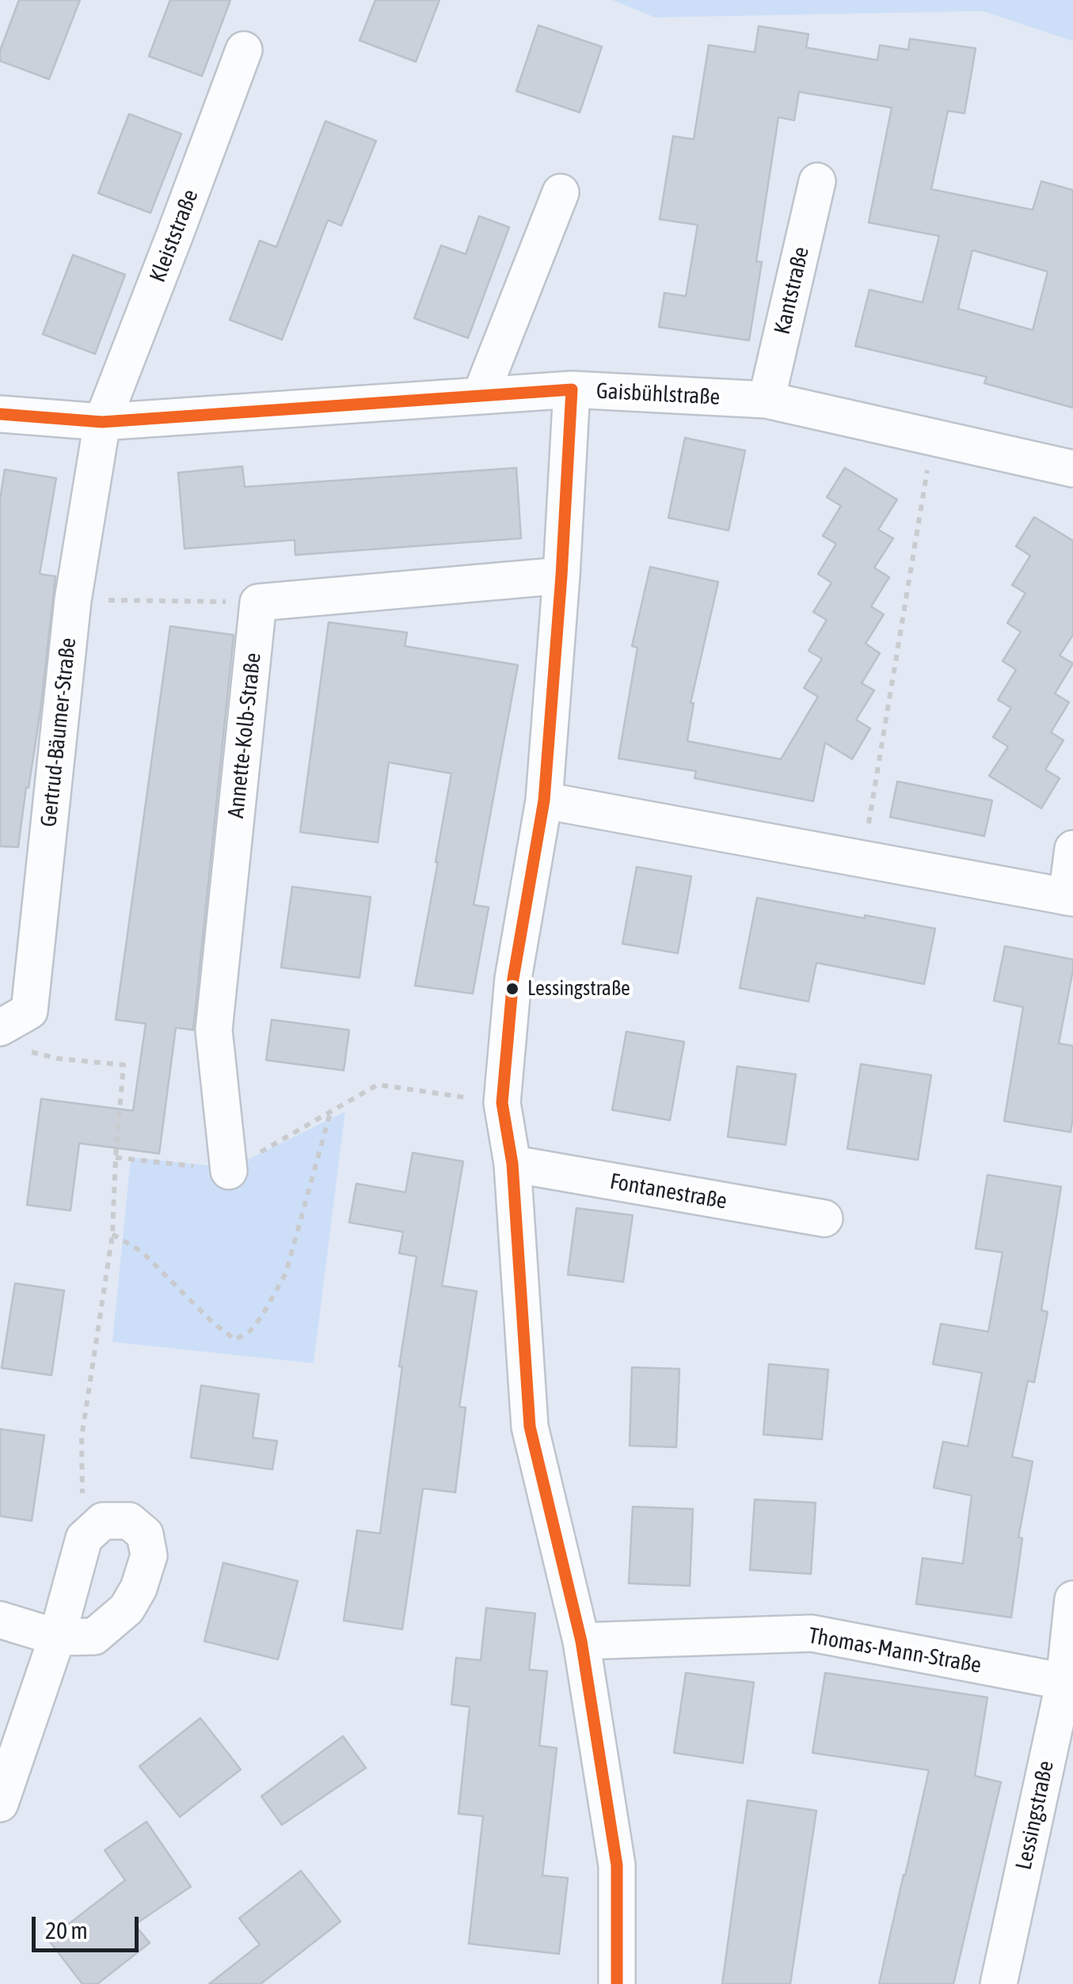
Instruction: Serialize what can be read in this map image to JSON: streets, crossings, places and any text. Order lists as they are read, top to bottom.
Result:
{
  "streets": {
    "street": [
      "Kleiststraße",
      "Kantstraße",
      "Gaisbühlstraße",
      "Gertrud-Bäumer-Straße",
      "Annette-Kolb-Straße",
      "Fontanestraße",
      "Thomas-Mann-Straße",
      "Lessingstraße"
    ]
  },
  "crossings": [
    ["Kleiststraße", "Gaisbühlstraße"],
    ["Kleiststraße", "Gertrud-Bäumer-Straße"],
    ["Kantstraße", "Gaisbühlstraße"],
    ["Gaisbühlstraße", "Gertrud-Bäumer-Straße"],
    ["Thomas-Mann-Straße", "Lessingstraße"]
  ],
  "places": ["Lessingstraße"],
  "scale_bar": "20 m"
}
